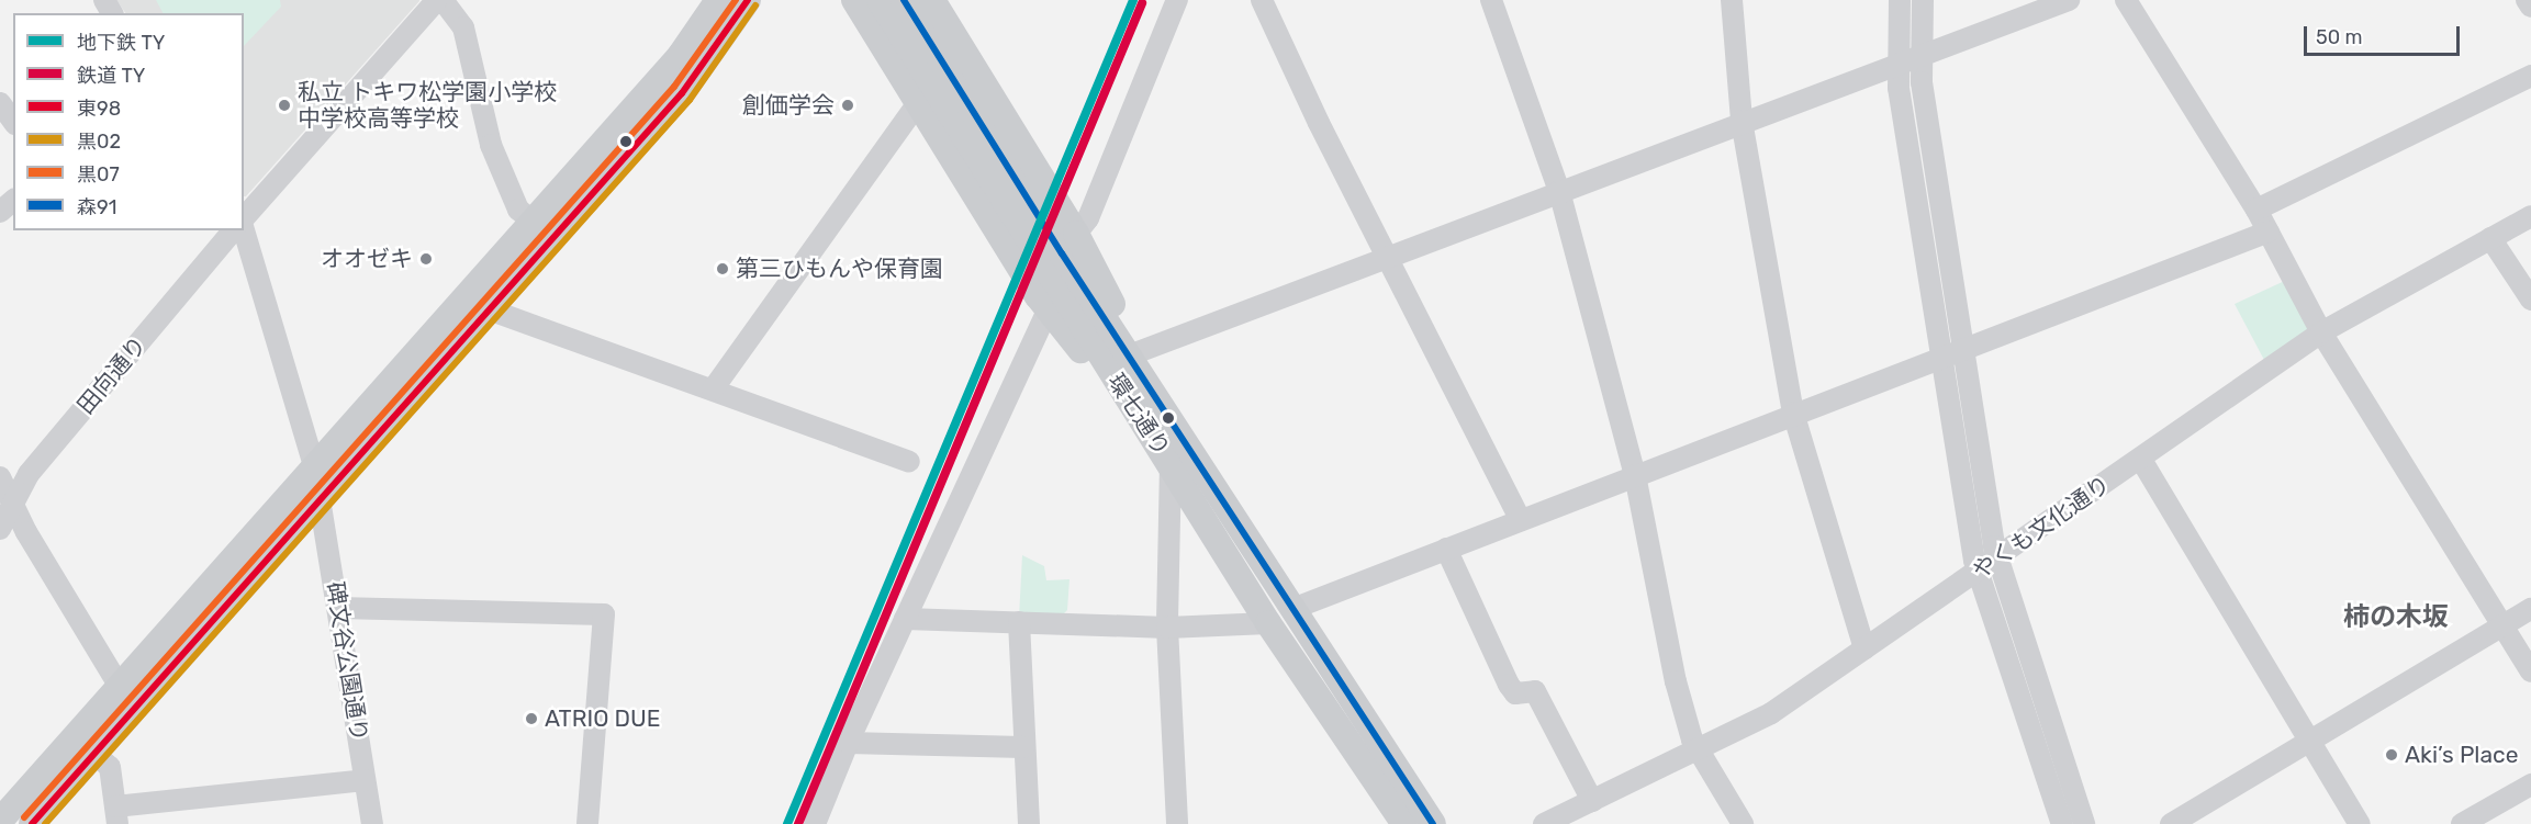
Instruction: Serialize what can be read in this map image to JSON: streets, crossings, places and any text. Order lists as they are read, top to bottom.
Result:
{
  "streets": {
    "main road": ["環七通り"],
    "street": ["田向通り", "やくも文化通り", "碑文谷公園通り"]
  },
  "districts": ["柿の木坂"],
  "places": [
    "私立 トキワ松学園小学校 中学校高等学校",
    "創価学会",
    "オオゼキ",
    "第三ひもんや保育園",
    "ATRIO DUE",
    "Aki’s Place"
  ],
  "lines": [
    "metro line TY",
    "transit line 東98",
    "transit line 黒07",
    "transit line 森91",
    "rail line TY",
    "transit line 黒02"
  ],
  "legend": [
    "地下鉄 TY",
    "鉄道 TY",
    "東98",
    "黒02",
    "黒07",
    "森91"
  ],
  "scale_bar": "50 m"
}
